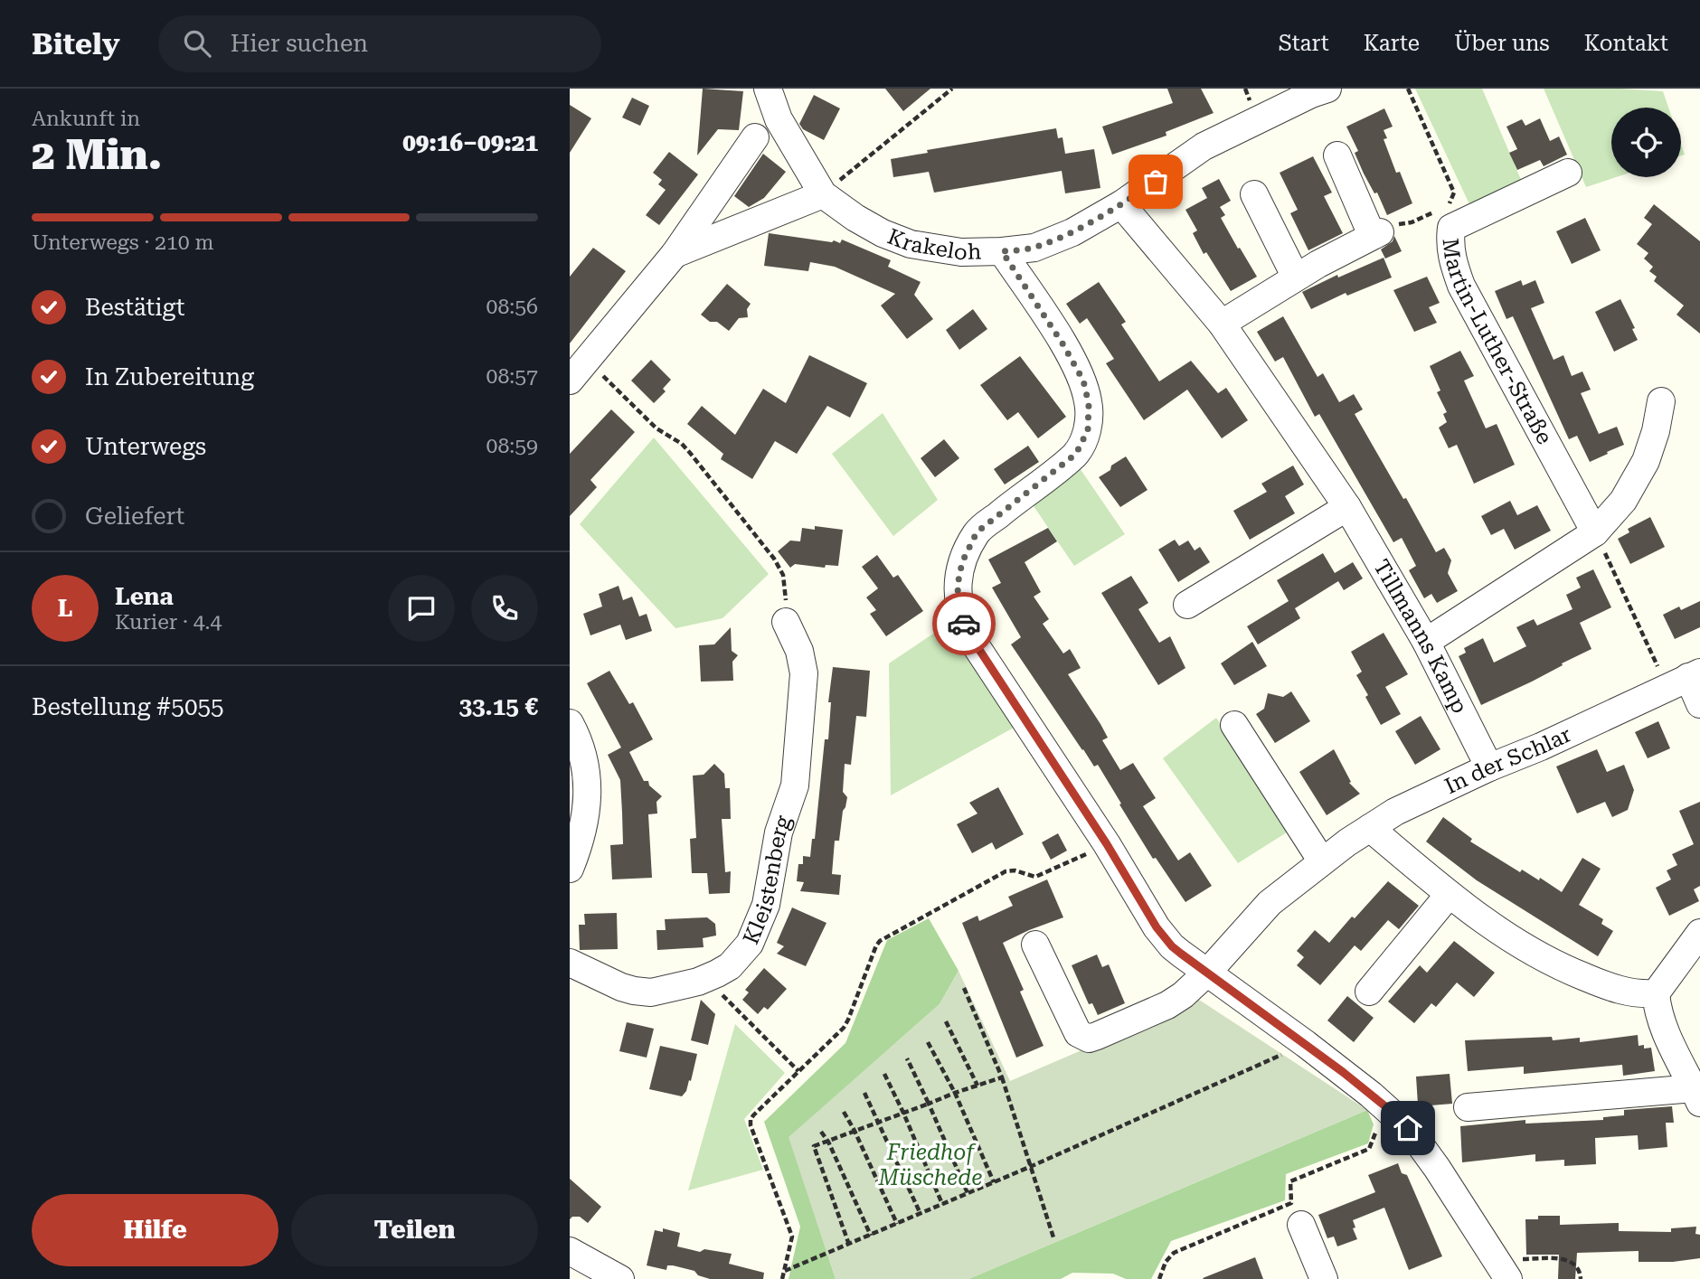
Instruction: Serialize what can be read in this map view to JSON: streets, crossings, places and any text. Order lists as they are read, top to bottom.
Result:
{
  "streets": {
    "street": [
      "Krakeloh",
      "Martin-Luther-Straße",
      "Tillmanns Kamp",
      "In der Schlar",
      "Kleistenberg"
    ]
  },
  "crossings": [
    ["Krakeloh", "Tillmanns Kamp"],
    ["Tillmanns Kamp", "In der Schlar"]
  ],
  "parks": ["Friedhof Müschede"],
  "page": {
    "header": "Bitely",
    "search": "Hier suchen",
    "nav": [
      "Start",
      "Karte",
      "Über uns",
      "Kontakt"
    ],
    "heading": ["2 Min.", "Ankunft in", "09:16–09:21"],
    "panel": [
      "Lena",
      "Kurier · 4.4",
      "Bestellung #5055",
      "33.15 €"
    ],
    "bar": "Unterwegs · 210 m",
    "list": [
      ["Bestätigt", "08:56"],
      ["In Zubereitung", "08:57"],
      ["Unterwegs", "08:59"],
      "Geliefert"
    ],
    "round": "L",
    "buttons": ["Hilfe", "Teilen"]
  }
}
